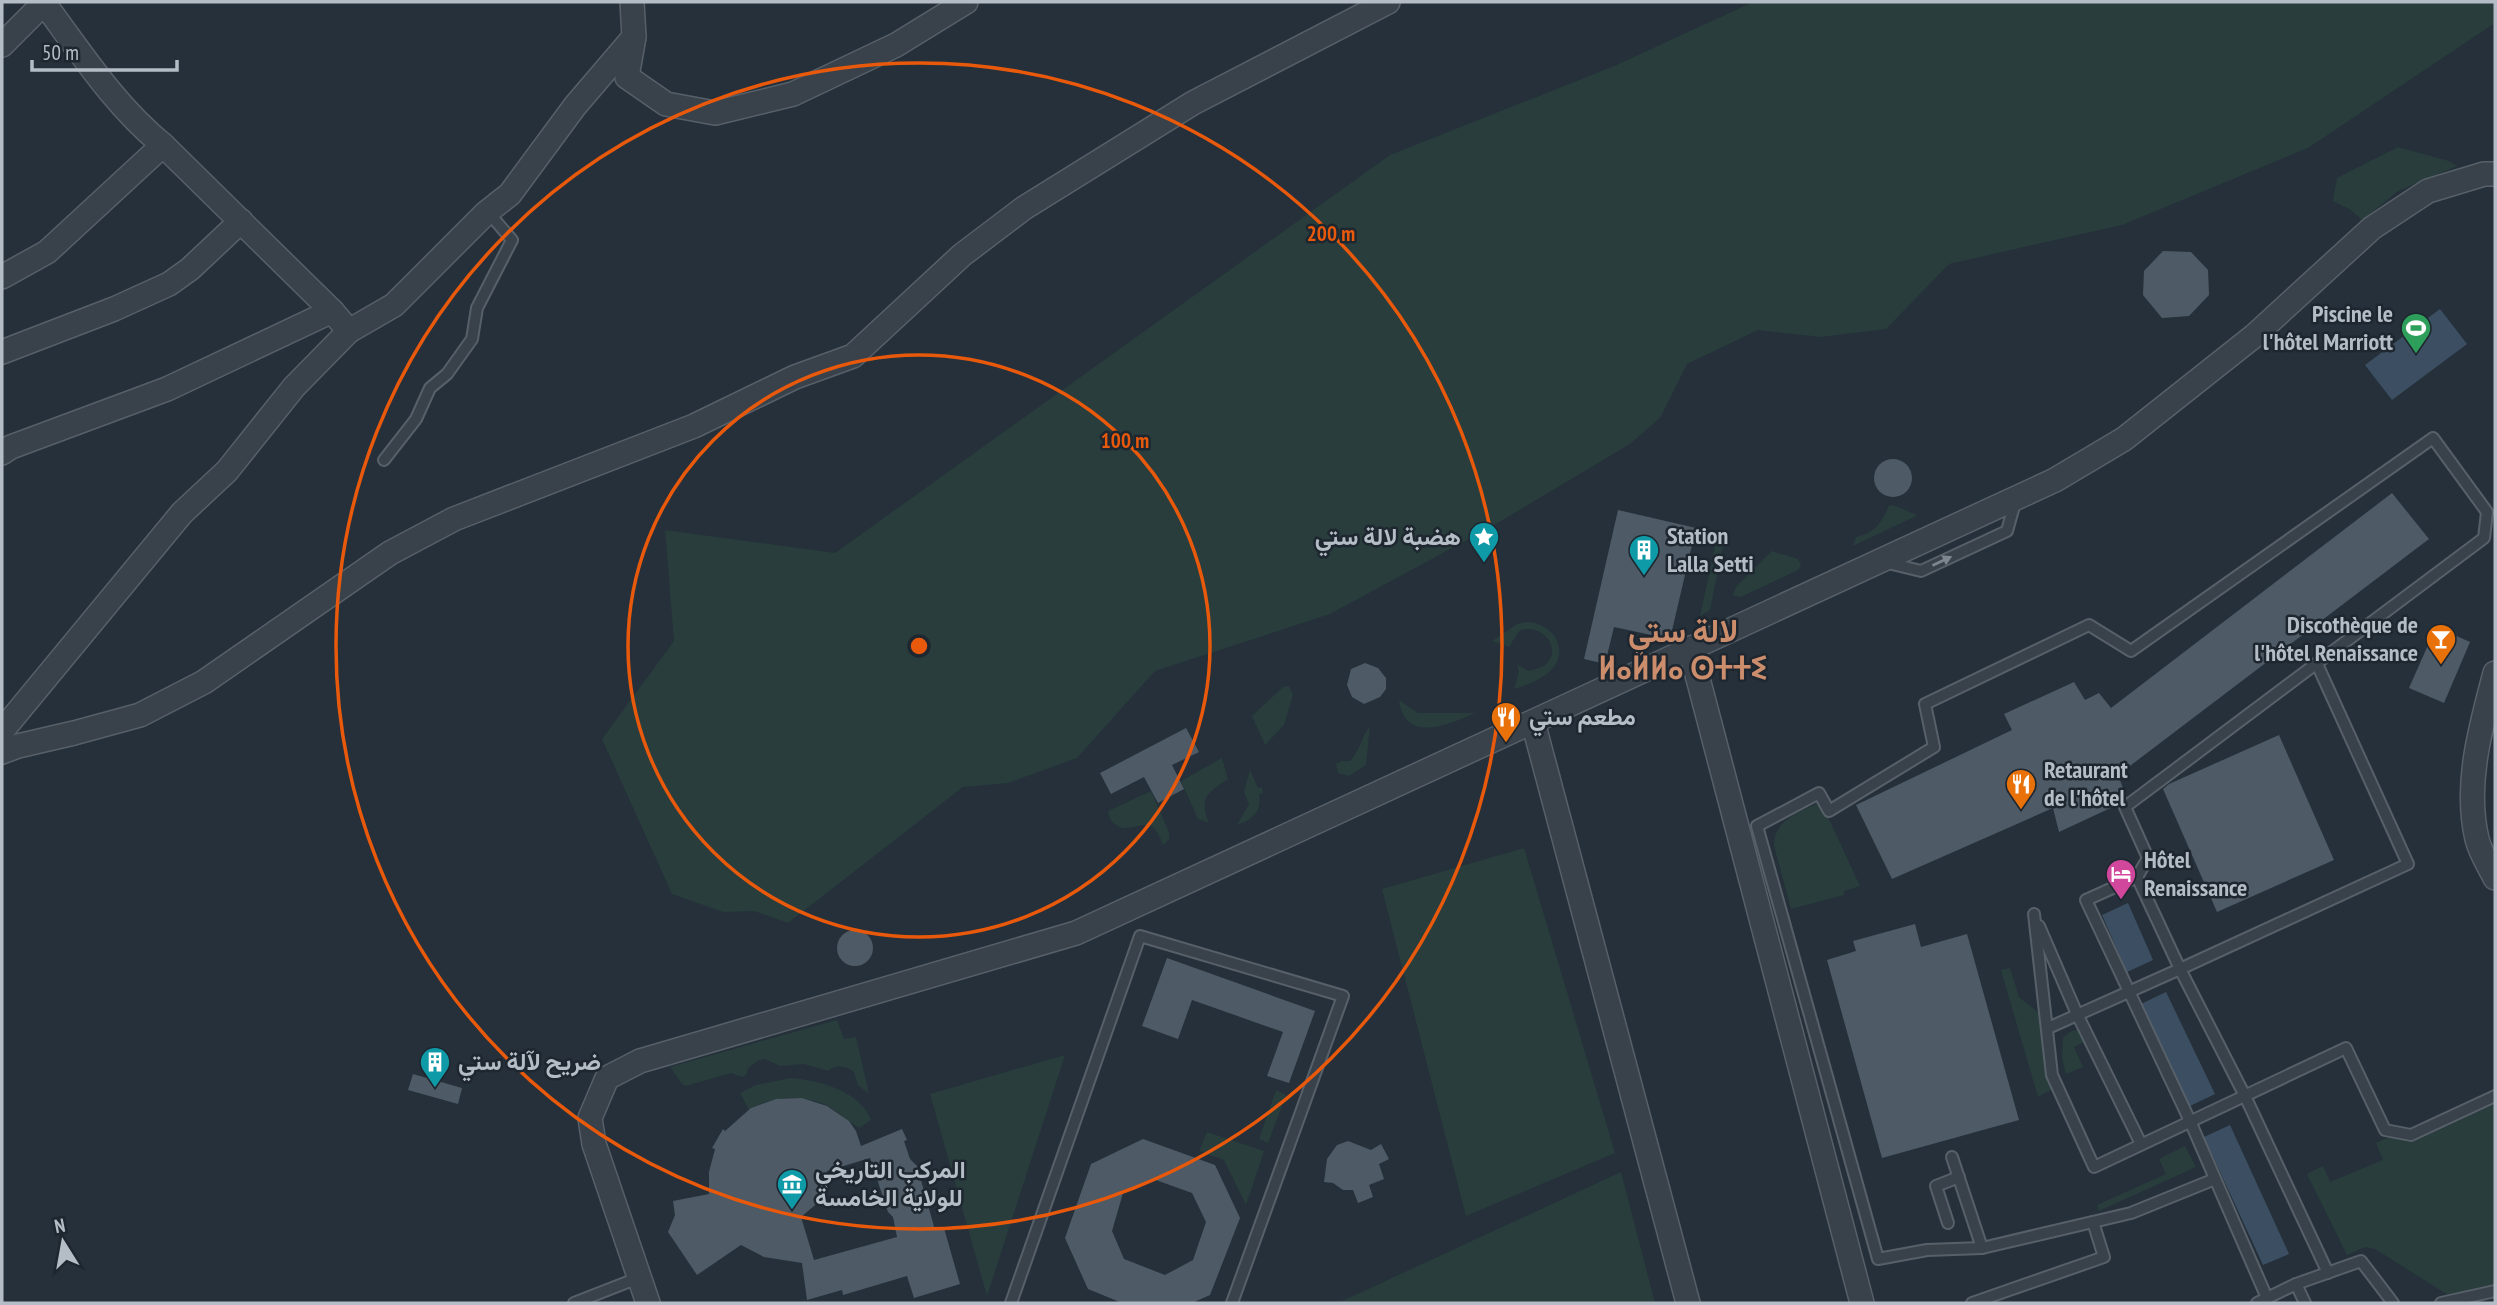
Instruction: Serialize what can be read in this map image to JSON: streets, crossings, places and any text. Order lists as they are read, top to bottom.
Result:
{
  "districts": ["لالة ستي ⵍⴰⵍⵍⴰ ⵙⵜⵜⵉ"],
  "places": {
    "sports": ["Piscine le l'hôtel Marriott"],
    "place": ["هضبة لالة ستي"],
    "building": ["Station Lalla Setti", "ضريح لآلة ستي"],
    "bar": ["Discothèque de l'hôtel Renaissance"],
    "restaurant": ["مطعم ستي", "Retaurant de l'hôtel"],
    "hotel": ["Hôtel Renaissance"],
    "museum": ["المركب التاريخي للولاية الخامسة"]
  },
  "scale_bar": "50 m",
  "north": "top",
  "rings": ["200 m", "100 m"]
}
